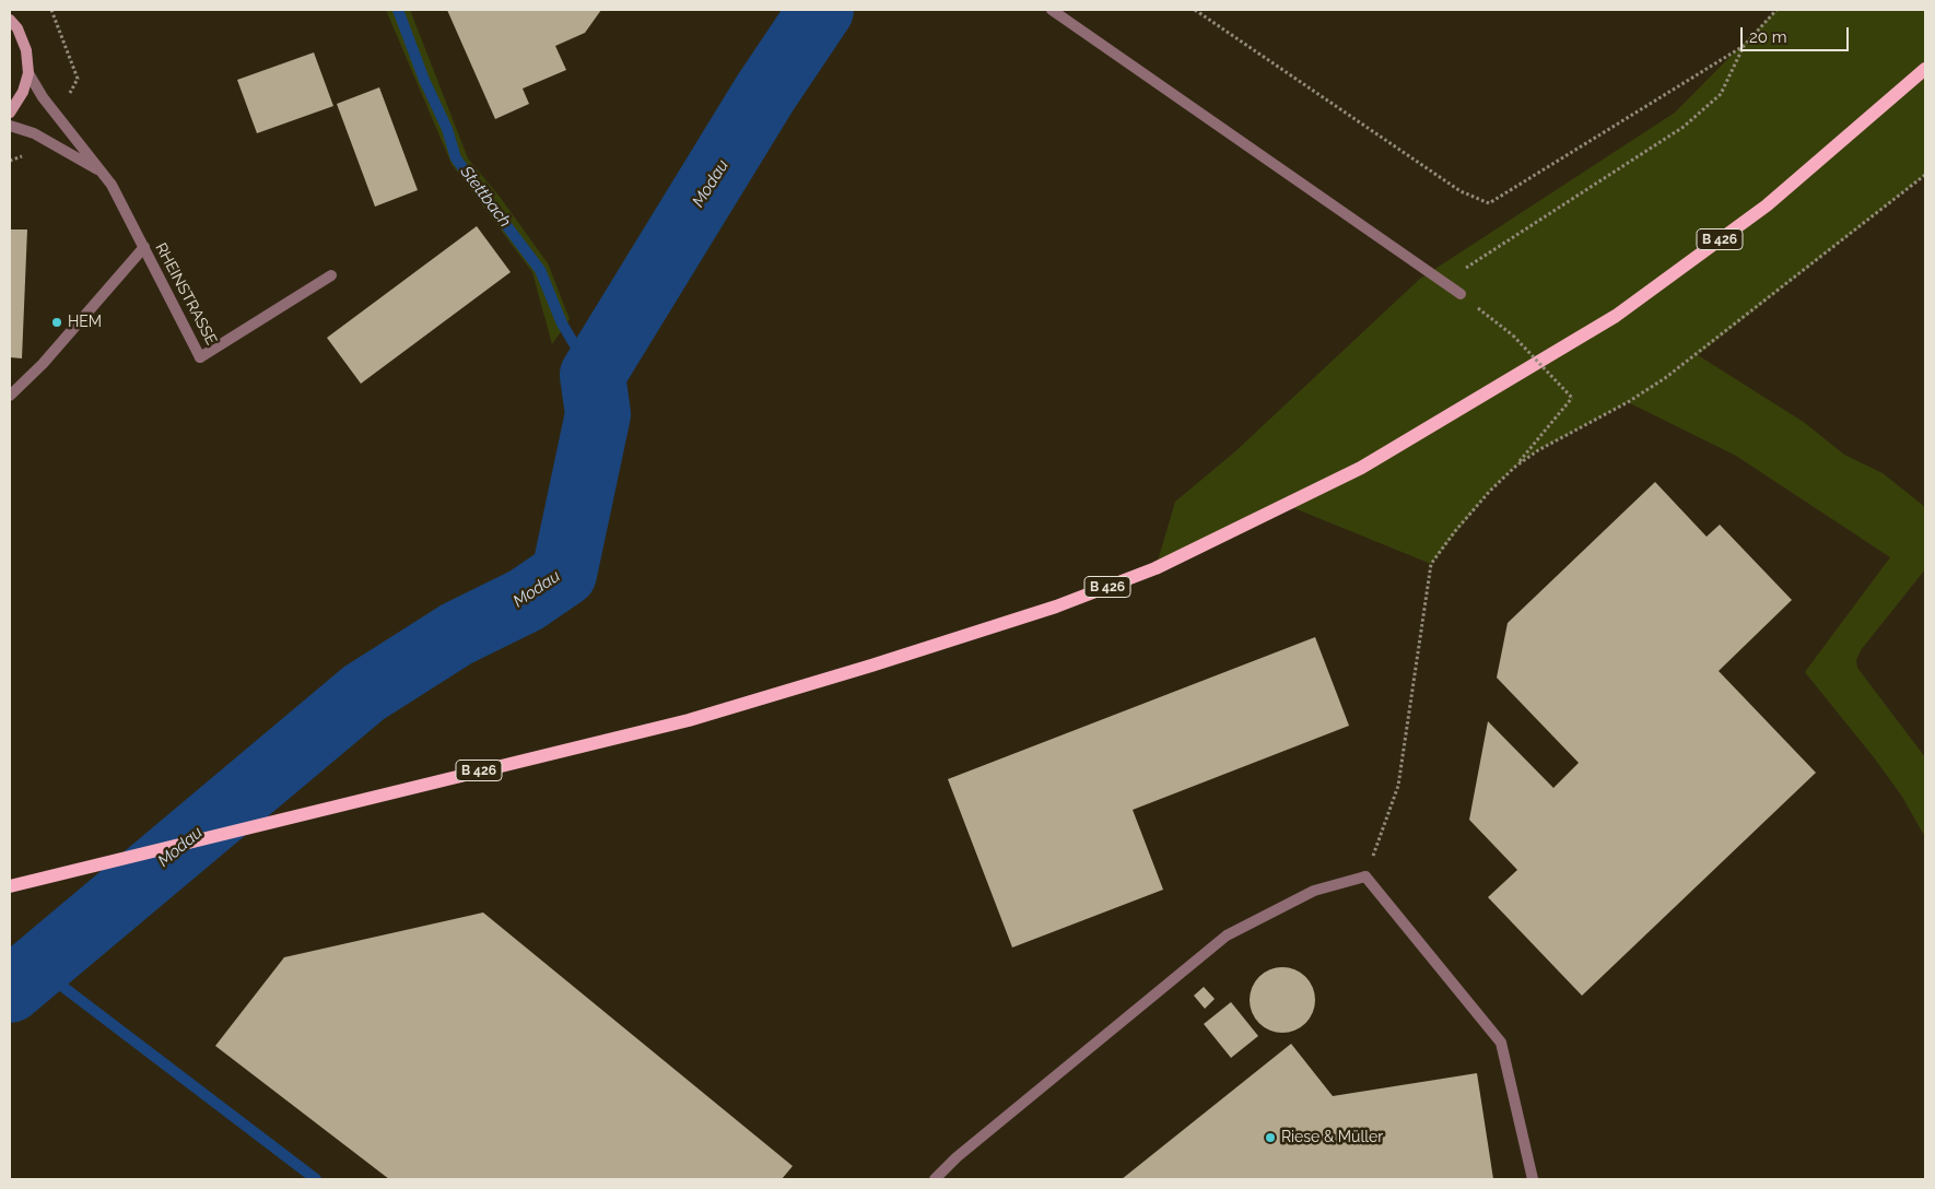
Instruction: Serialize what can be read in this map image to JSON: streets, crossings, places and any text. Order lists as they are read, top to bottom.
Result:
{
  "streets": {
    "main road": ["B 426", "RHEINSTRASSE"]
  },
  "water": ["Modau", "Stettbach"],
  "places": ["HEM", "Riese & Müller"],
  "scale_bar": "20 m"
}
